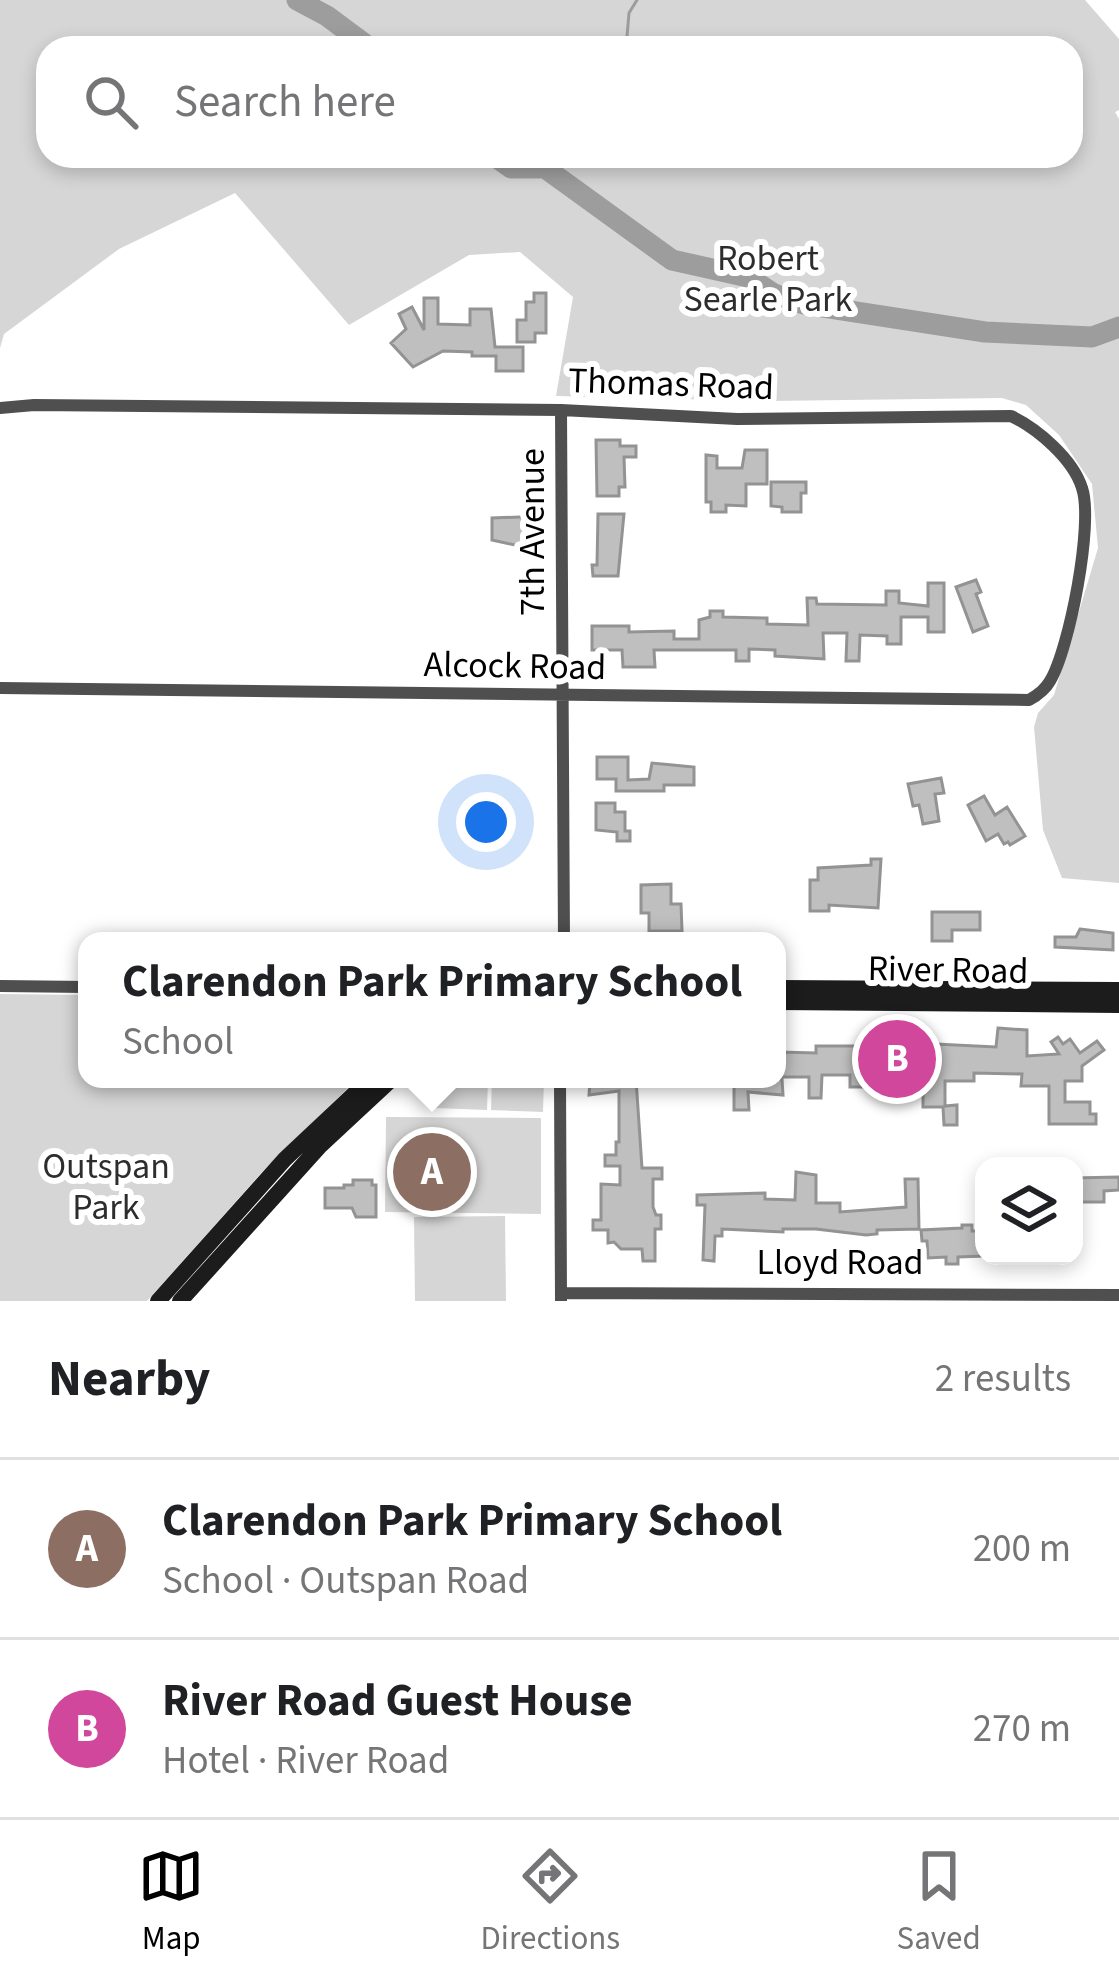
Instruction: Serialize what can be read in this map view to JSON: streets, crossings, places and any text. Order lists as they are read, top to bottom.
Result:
{
  "streets": {
    "main road": ["River Road"],
    "street": [
      "Thomas Road",
      "7th Avenue",
      "Alcock Road",
      "Lloyd Road"
    ]
  },
  "crossings": [
    ["Thomas Road", "7th Avenue"],
    ["Thomas Road", "Alcock Road"],
    ["7th Avenue", "Alcock Road"]
  ],
  "parks": ["Robert Searle Park", "Outspan Park"],
  "page": {
    "search": "Search here",
    "popup": ["Clarendon Park Primary School", "School"],
    "pins": ["B", "A"],
    "heading": ["Nearby", "2 results"],
    "list": [
      {
        "mark": "A",
        "name": "Clarendon Park Primary School",
        "note": "School · Outspan Road",
        "value": "200 m"
      },
      {
        "mark": "B",
        "name": "River Road Guest House",
        "note": "Hotel · River Road",
        "value": "270 m"
      }
    ],
    "nav": ["Map", "Directions", "Saved"]
  }
}
